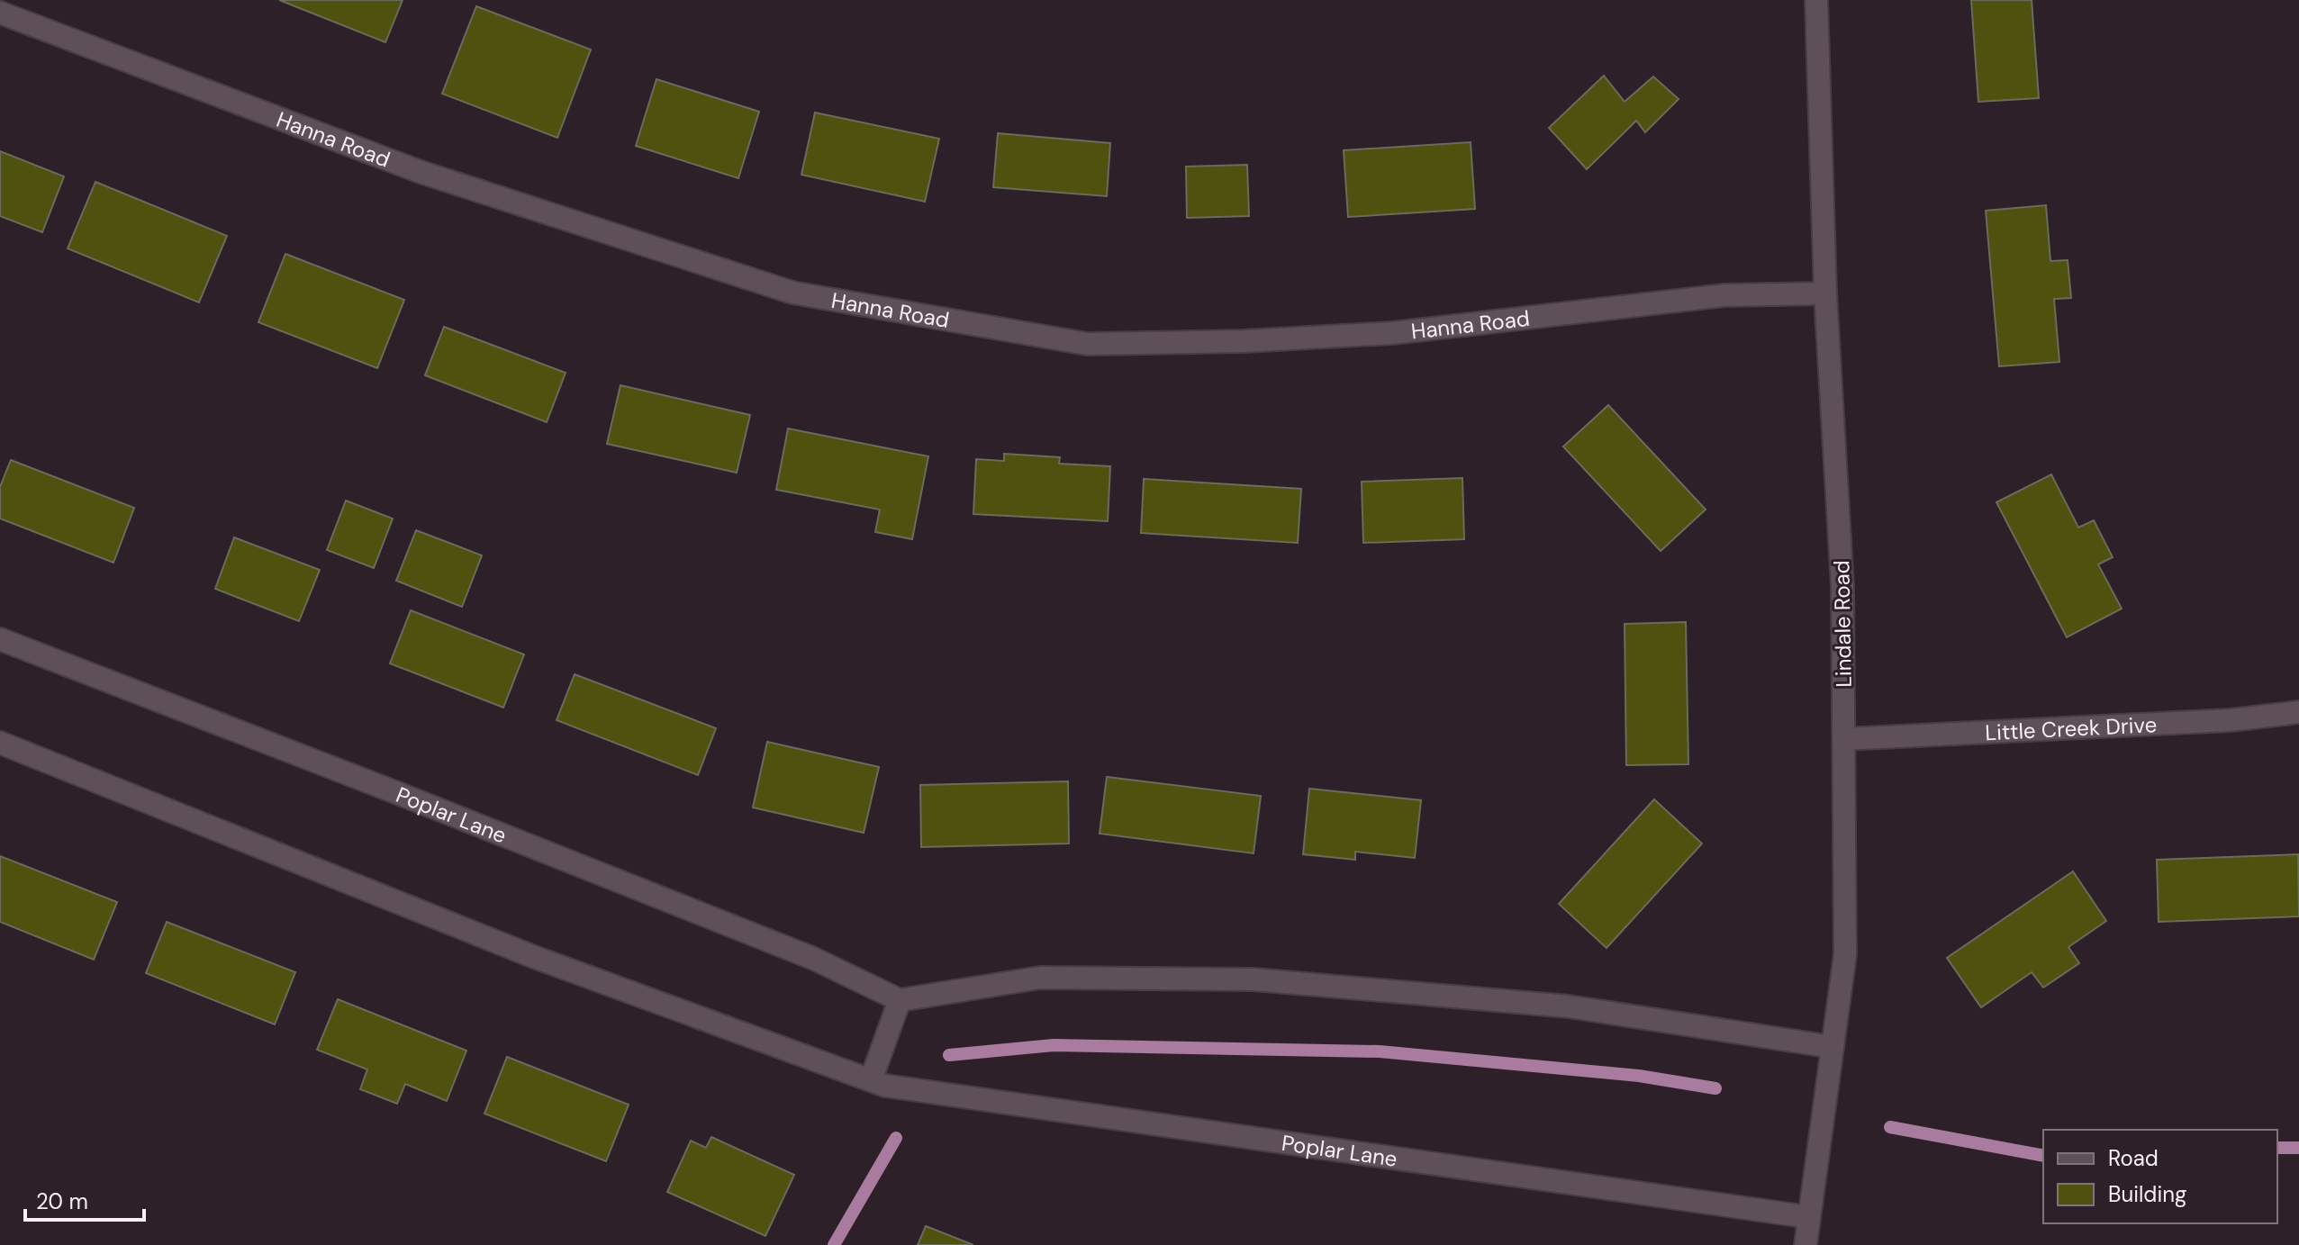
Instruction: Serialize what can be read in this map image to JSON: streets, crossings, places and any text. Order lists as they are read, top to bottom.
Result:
{
  "streets": {
    "street": [
      "Hanna Road",
      "Lindale Road",
      "Little Creek Drive",
      "Poplar Lane"
    ]
  },
  "crossings": [
    ["Hanna Road", "Lindale Road"],
    ["Lindale Road", "Little Creek Drive"],
    ["Lindale Road", "Poplar Lane"]
  ],
  "legend": ["Road", "Building"],
  "scale_bar": "20 m"
}
